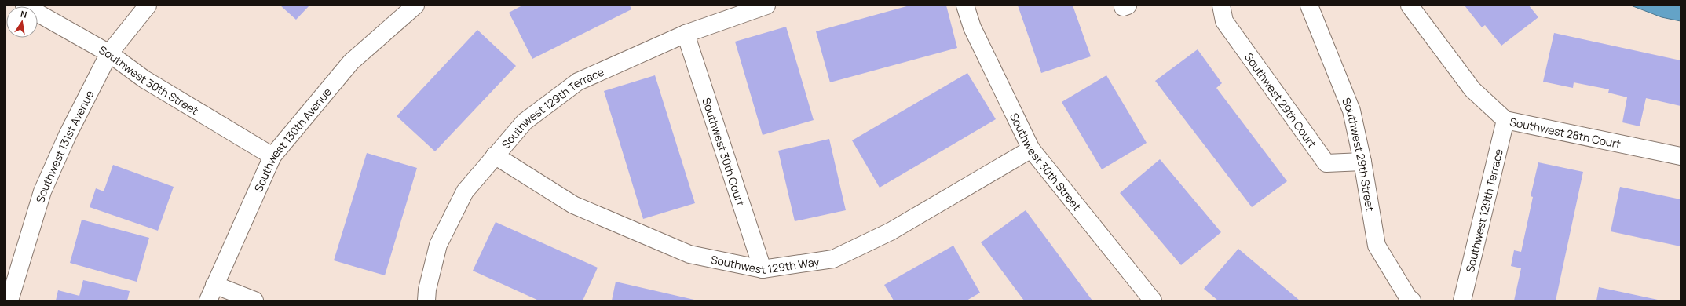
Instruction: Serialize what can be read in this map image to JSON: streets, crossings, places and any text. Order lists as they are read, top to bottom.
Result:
{
  "streets": {
    "street": [
      "Southwest 30th Street",
      "Southwest 29th Court",
      "Southwest 129th Terrace",
      "Southwest 28th Court",
      "Southwest 130th Avenue",
      "Southwest 131st Avenue",
      "Southwest 30th Court",
      "Southwest 29th Street",
      "Southwest 129th Way"
    ]
  },
  "crossings": [
    ["Southwest 30th Street", "Southwest 130th Avenue"],
    ["Southwest 30th Street", "Southwest 131st Avenue"],
    ["Southwest 30th Street", "Southwest 129th Way"],
    ["Southwest 29th Court", "Southwest 29th Street"],
    ["Southwest 129th Terrace", "Southwest 28th Court"],
    ["Southwest 129th Terrace", "Southwest 30th Court"],
    ["Southwest 129th Terrace", "Southwest 129th Way"],
    ["Southwest 30th Court", "Southwest 129th Way"]
  ],
  "north": "top"
}
